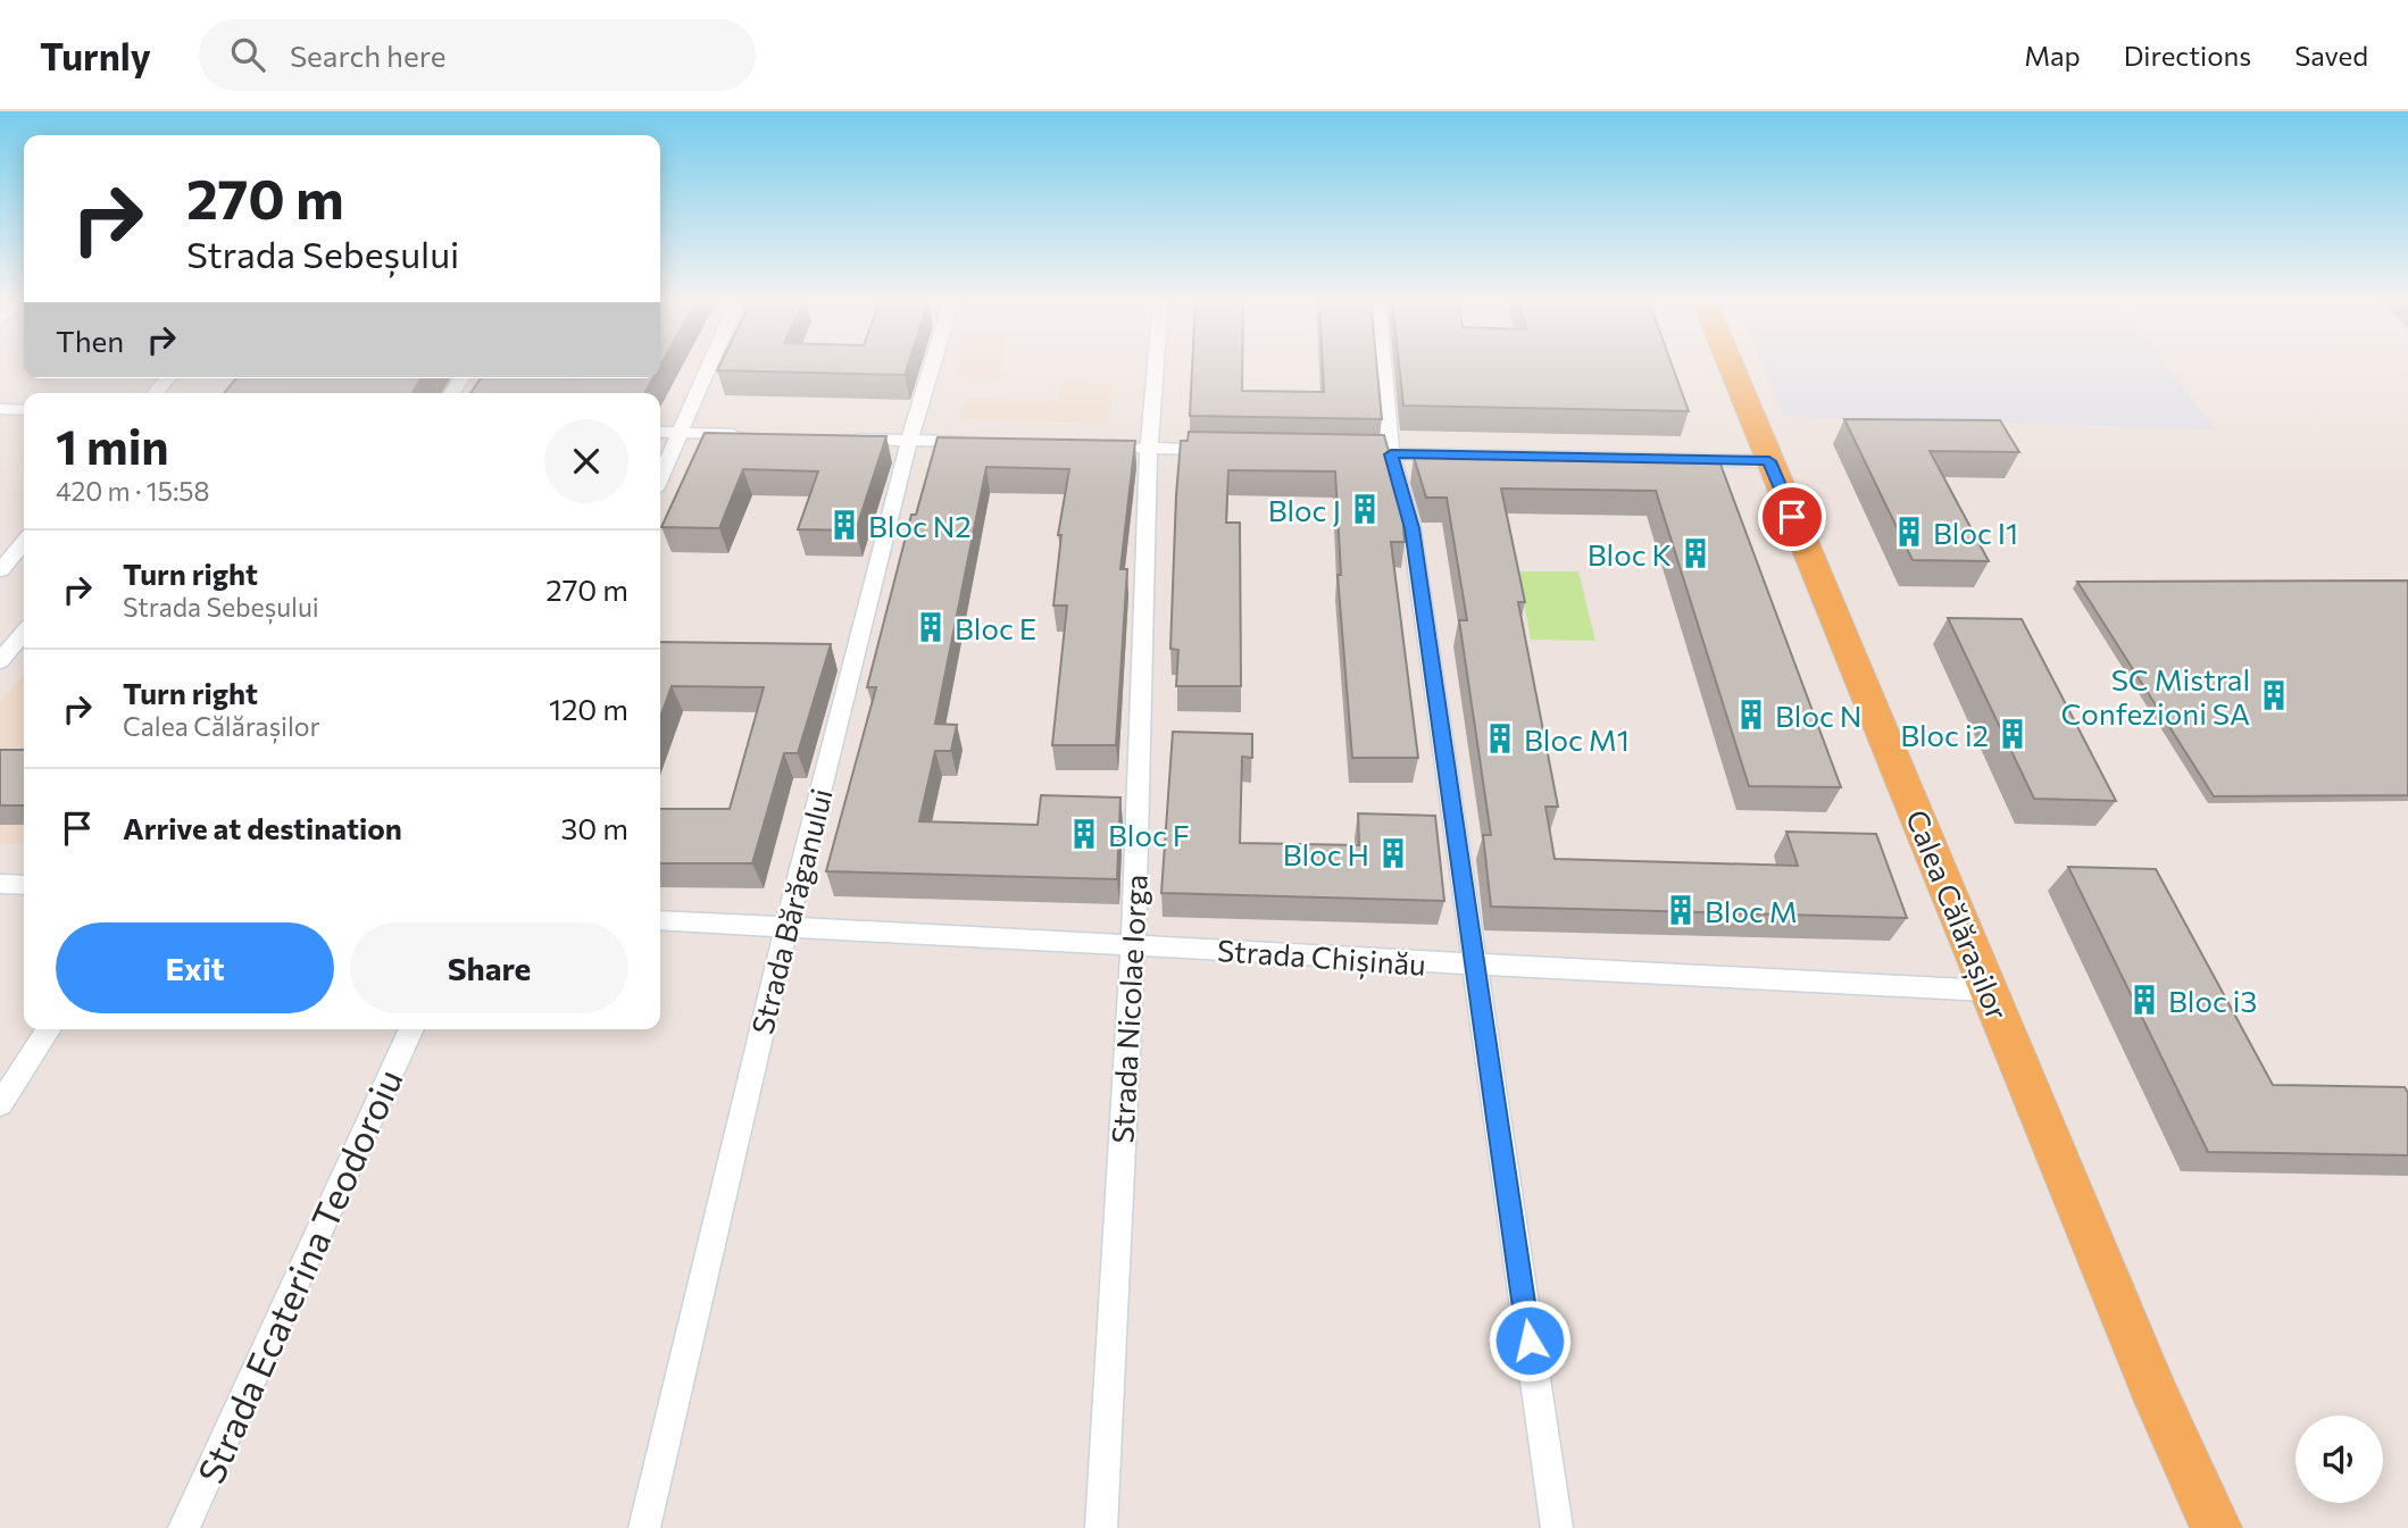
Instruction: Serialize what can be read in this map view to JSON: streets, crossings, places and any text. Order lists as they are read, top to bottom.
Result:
{
  "streets": {
    "main road": ["Calea Călărașilor"],
    "street": [
      "Strada Bărăganului",
      "Strada Chișinău",
      "Strada Nicolae Iorga",
      "Strada Ecaterina Teodoroiu"
    ]
  },
  "crossings": [
    ["Strada Bărăganului", "Strada Chișinău"],
    ["Calea Călărașilor", "Strada Chișinău"],
    ["Strada Chișinău", "Strada Nicolae Iorga"]
  ],
  "places": {
    "building": [
      "Bloc J",
      "Bloc N2",
      "Bloc I1",
      "Bloc K",
      "Bloc E",
      "SC Mistral Confezioni SA",
      "Bloc N",
      "Bloc i2",
      "Bloc M1",
      "Bloc F",
      "Bloc H",
      "Bloc M",
      "Bloc i3"
    ]
  },
  "page": {
    "header": "Turnly",
    "search": "Search here",
    "nav": ["Map", "Directions", "Saved"],
    "turn": ["270 m", "Strada Sebeșului"],
    "then": "Then",
    "heading": ["1 min", "420 m · 15:58"],
    "list": [
      {
        "name": "Turn right",
        "note": "Strada Sebeșului",
        "value": "270 m"
      },
      {
        "name": "Turn right",
        "note": "Calea Călărașilor",
        "value": "120 m"
      },
      {
        "name": "Arrive at destination",
        "value": "30 m"
      }
    ],
    "buttons": ["Exit", "Share"]
  }
}
